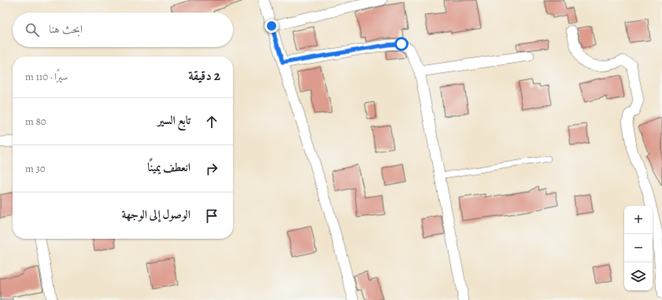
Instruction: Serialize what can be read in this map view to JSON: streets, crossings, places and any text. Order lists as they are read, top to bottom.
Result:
{
  "page": {
    "search": "ابحث هنا",
    "heading": ["2 دقيقة", "سيرًا · 110 m"],
    "list": [
      ["تابع السير", "80 m"],
      ["انعطف يمينًا", "30 m"],
      "الوصول إلى الوجهة"
    ],
    "map_buttons": ["+", "−"]
  }
}
